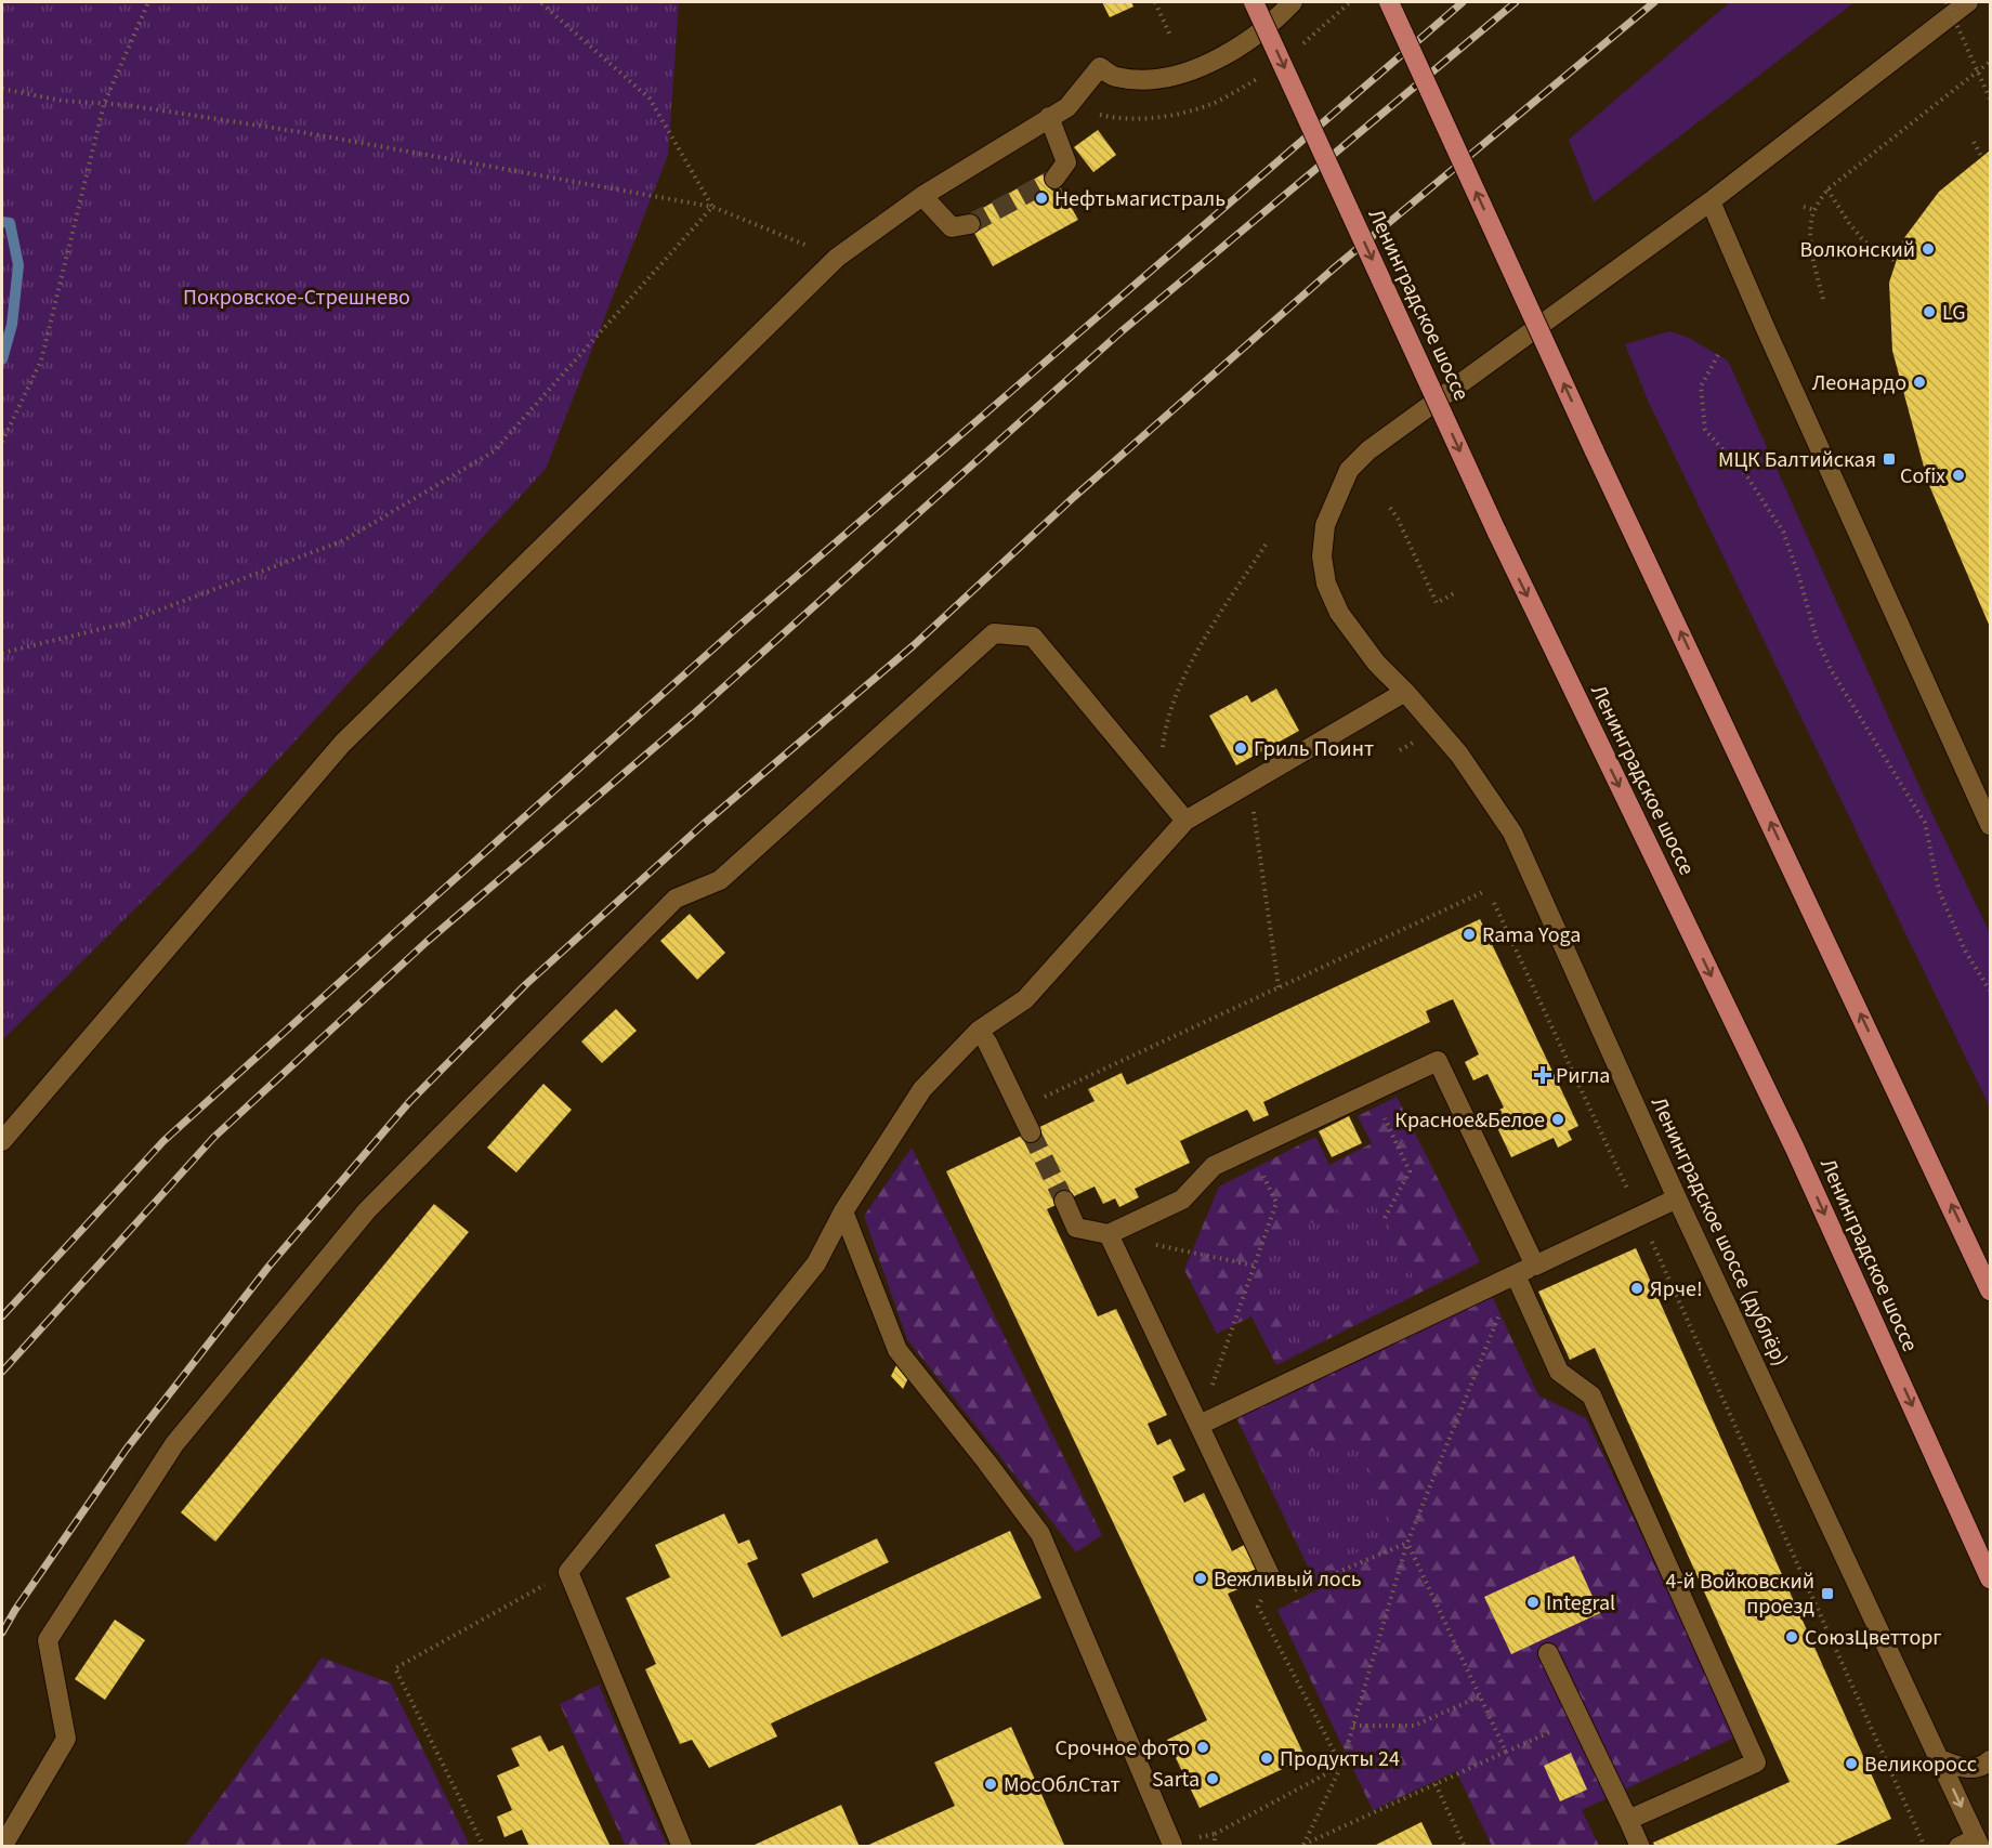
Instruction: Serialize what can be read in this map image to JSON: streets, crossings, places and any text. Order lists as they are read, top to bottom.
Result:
{
  "streets": {
    "main road": ["Ленинградское шоссе"],
    "street": ["Ленинградское шоссе (дублёр)"]
  },
  "parks": ["Покровское-Стрешнево"],
  "places": {
    "other": [
      "Нефтьмагистраль",
      "Волконский",
      "LG",
      "Леонардо",
      "Cofix",
      "Гриль Поинт",
      "Rama Yoga",
      "Красное&Белое",
      "Ярче!",
      "Вежливый лось",
      "Integral",
      "СоюзЦветторг",
      "Срочное фото",
      "Продукты 24",
      "Великоросс",
      "Sarta",
      "МосОблСтат"
    ],
    "transit": ["МЦК Балтийская", "4-й Войковский проезд"],
    "health": ["Ригла"]
  }
}
